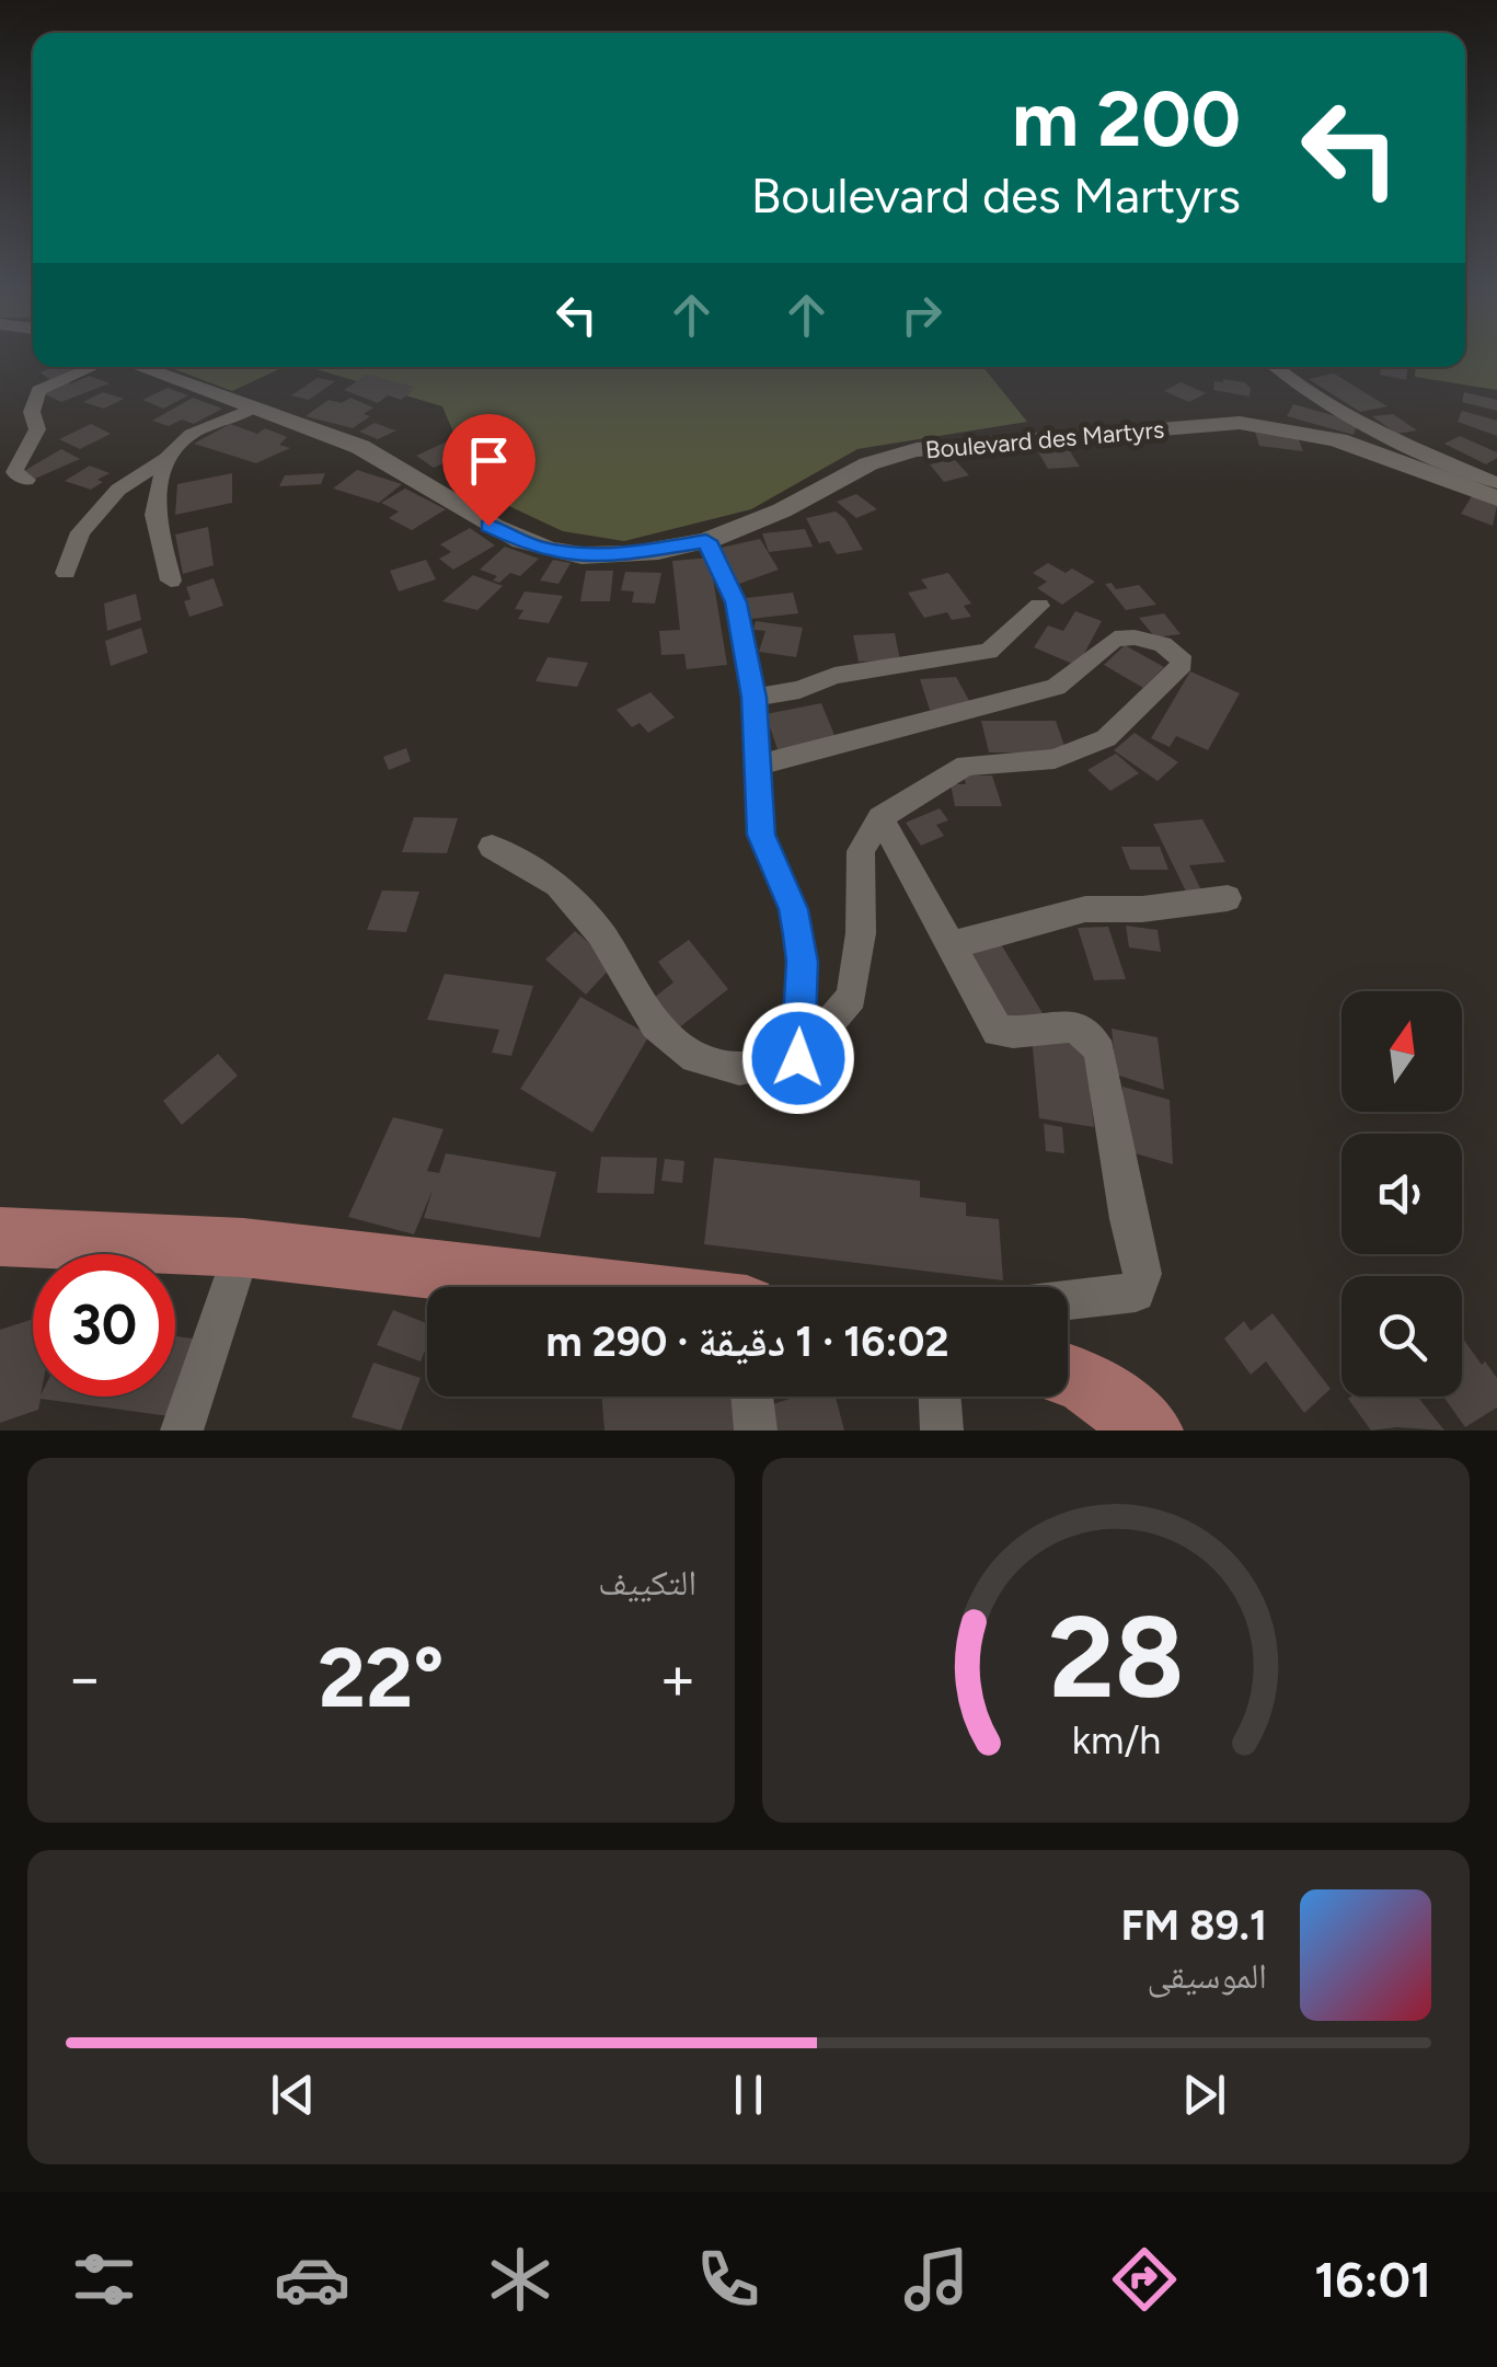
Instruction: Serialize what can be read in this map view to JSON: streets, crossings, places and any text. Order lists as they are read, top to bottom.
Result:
{
  "streets": {
    "main road": ["Boulevard des Martyrs"]
  },
  "north": "top",
  "page": {
    "turn": ["200 m", "Boulevard des Martyrs"],
    "limit": "30",
    "trip": "16:02 · 1 دقيقة · 290 m",
    "tile": "التكييف",
    "heat": ["−", "22°", "+"],
    "song": ["89.1 FM", "الموسيقى"],
    "tabs": "16:01",
    "gauge": ["28", "km/h"]
  }
}
